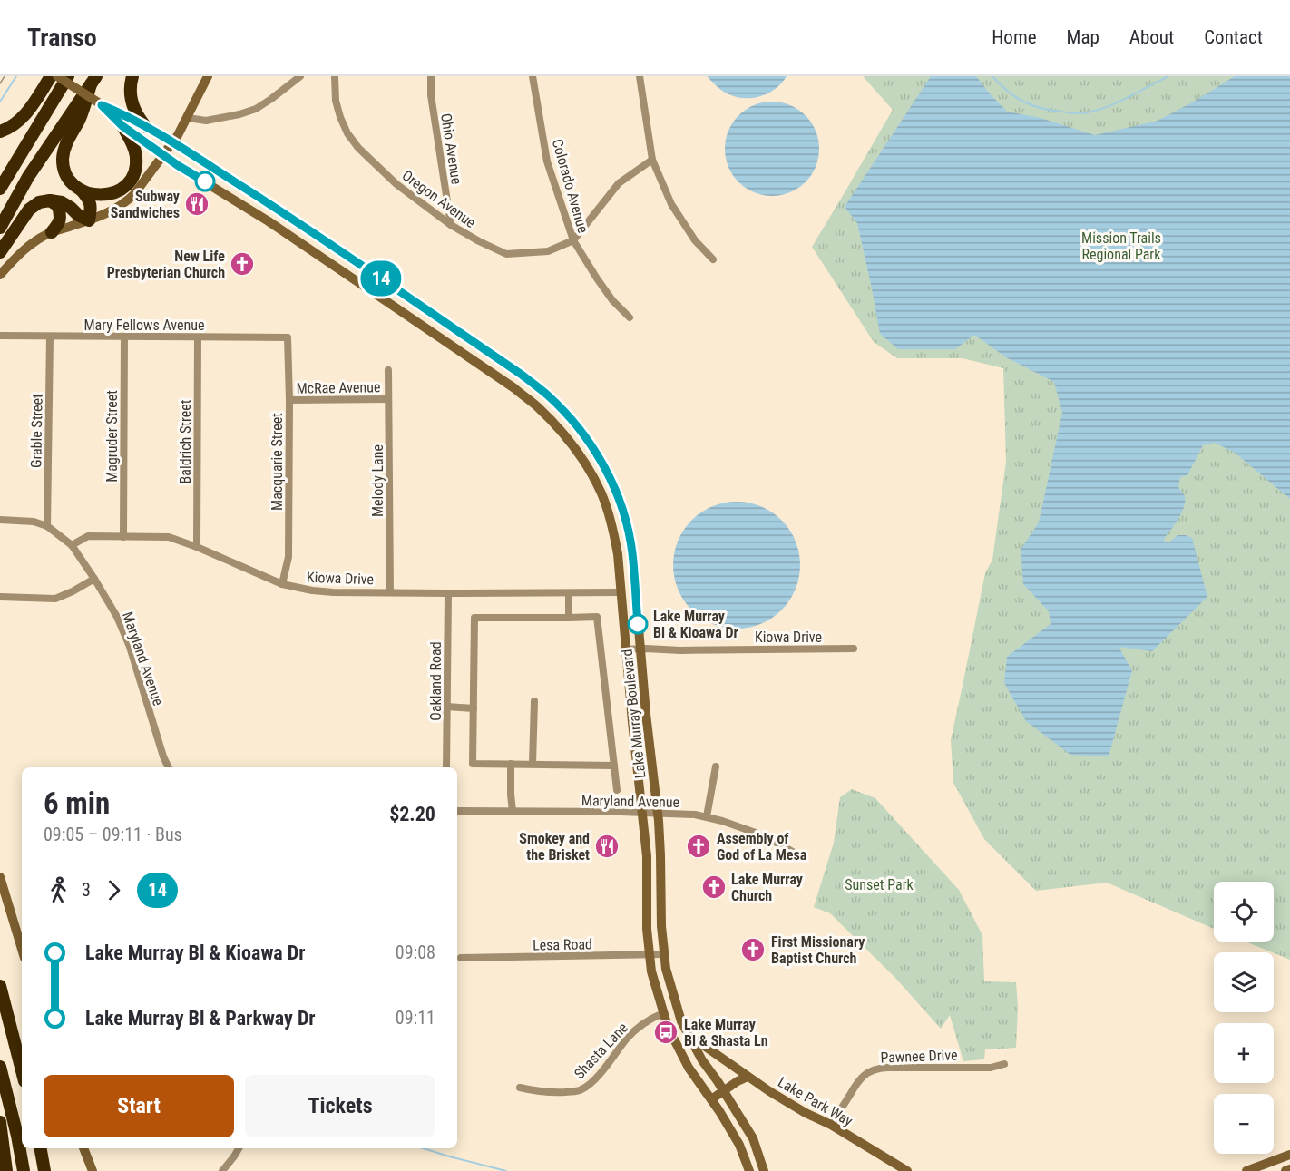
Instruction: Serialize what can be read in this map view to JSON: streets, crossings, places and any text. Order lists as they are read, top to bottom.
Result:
{
  "streets": {
    "main road": ["Lake Murray Boulevard", "Lake Park Way"],
    "street": [
      "Ohio Avenue",
      "Colorado Avenue",
      "Oregon Avenue",
      "Mary Fellows Avenue",
      "McRae Avenue",
      "Grable Street",
      "Magruder Street",
      "Baldrich Street",
      "Macquarie Street",
      "Melody Lane",
      "Kiowa Drive",
      "Maryland Avenue",
      "Oakland Road",
      "Lesa Road",
      "Shasta Lane",
      "Pawnee Drive"
    ]
  },
  "crossings": [
    ["Ohio Avenue", "Oregon Avenue"],
    ["Colorado Avenue", "Oregon Avenue"],
    ["Mary Fellows Avenue", "Grable Street"],
    ["Mary Fellows Avenue", "Magruder Street"],
    ["Mary Fellows Avenue", "Baldrich Street"],
    ["Mary Fellows Avenue", "Macquarie Street"],
    ["McRae Avenue", "Macquarie Street"],
    ["McRae Avenue", "Melody Lane"],
    ["Grable Street", "Maryland Avenue"],
    ["Magruder Street", "Kiowa Drive"],
    ["Baldrich Street", "Kiowa Drive"],
    ["Macquarie Street", "Kiowa Drive"],
    ["Melody Lane", "Kiowa Drive"],
    ["Kiowa Drive", "Maryland Avenue"],
    ["Kiowa Drive", "Oakland Road"],
    ["Kiowa Drive", "Lake Murray Boulevard"],
    ["Maryland Avenue", "Lake Murray Boulevard"],
    ["Lake Murray Boulevard", "Lesa Road"],
    ["Lake Murray Boulevard", "Shasta Lane"],
    ["Lake Murray Boulevard", "Lake Park Way"],
    ["Pawnee Drive", "Lake Park Way"]
  ],
  "parks": ["Mission Trails Regional Park", "Sunset Park"],
  "places": {
    "restaurant": ["Subway Sandwiches", "Smokey and the Brisket"],
    "church": [
      "New Life Presbyterian Church",
      "Assembly of God of La Mesa",
      "Lake Murray Church",
      "First Missionary Baptist Church"
    ],
    "other": ["Lake Murray Bl & Kioawa Dr"],
    "bus stop": ["Lake Murray Bl & Shasta Ln"]
  },
  "lines": ["bus line 14"],
  "page": {
    "header": "Transo",
    "nav": [
      "Home",
      "Map",
      "About",
      "Contact"
    ],
    "on_map": "14",
    "heading": ["6 min", "09:05 – 09:11 · Bus", "$2.20"],
    "legs": ["3", "14"],
    "map_buttons": ["+", "−"],
    "list": [
      {
        "name": "Lake Murray Bl & Kioawa Dr",
        "value": "09:08"
      },
      {
        "name": "Lake Murray Bl & Parkway Dr",
        "value": "09:11"
      }
    ],
    "buttons": ["Start", "Tickets"]
  }
}
